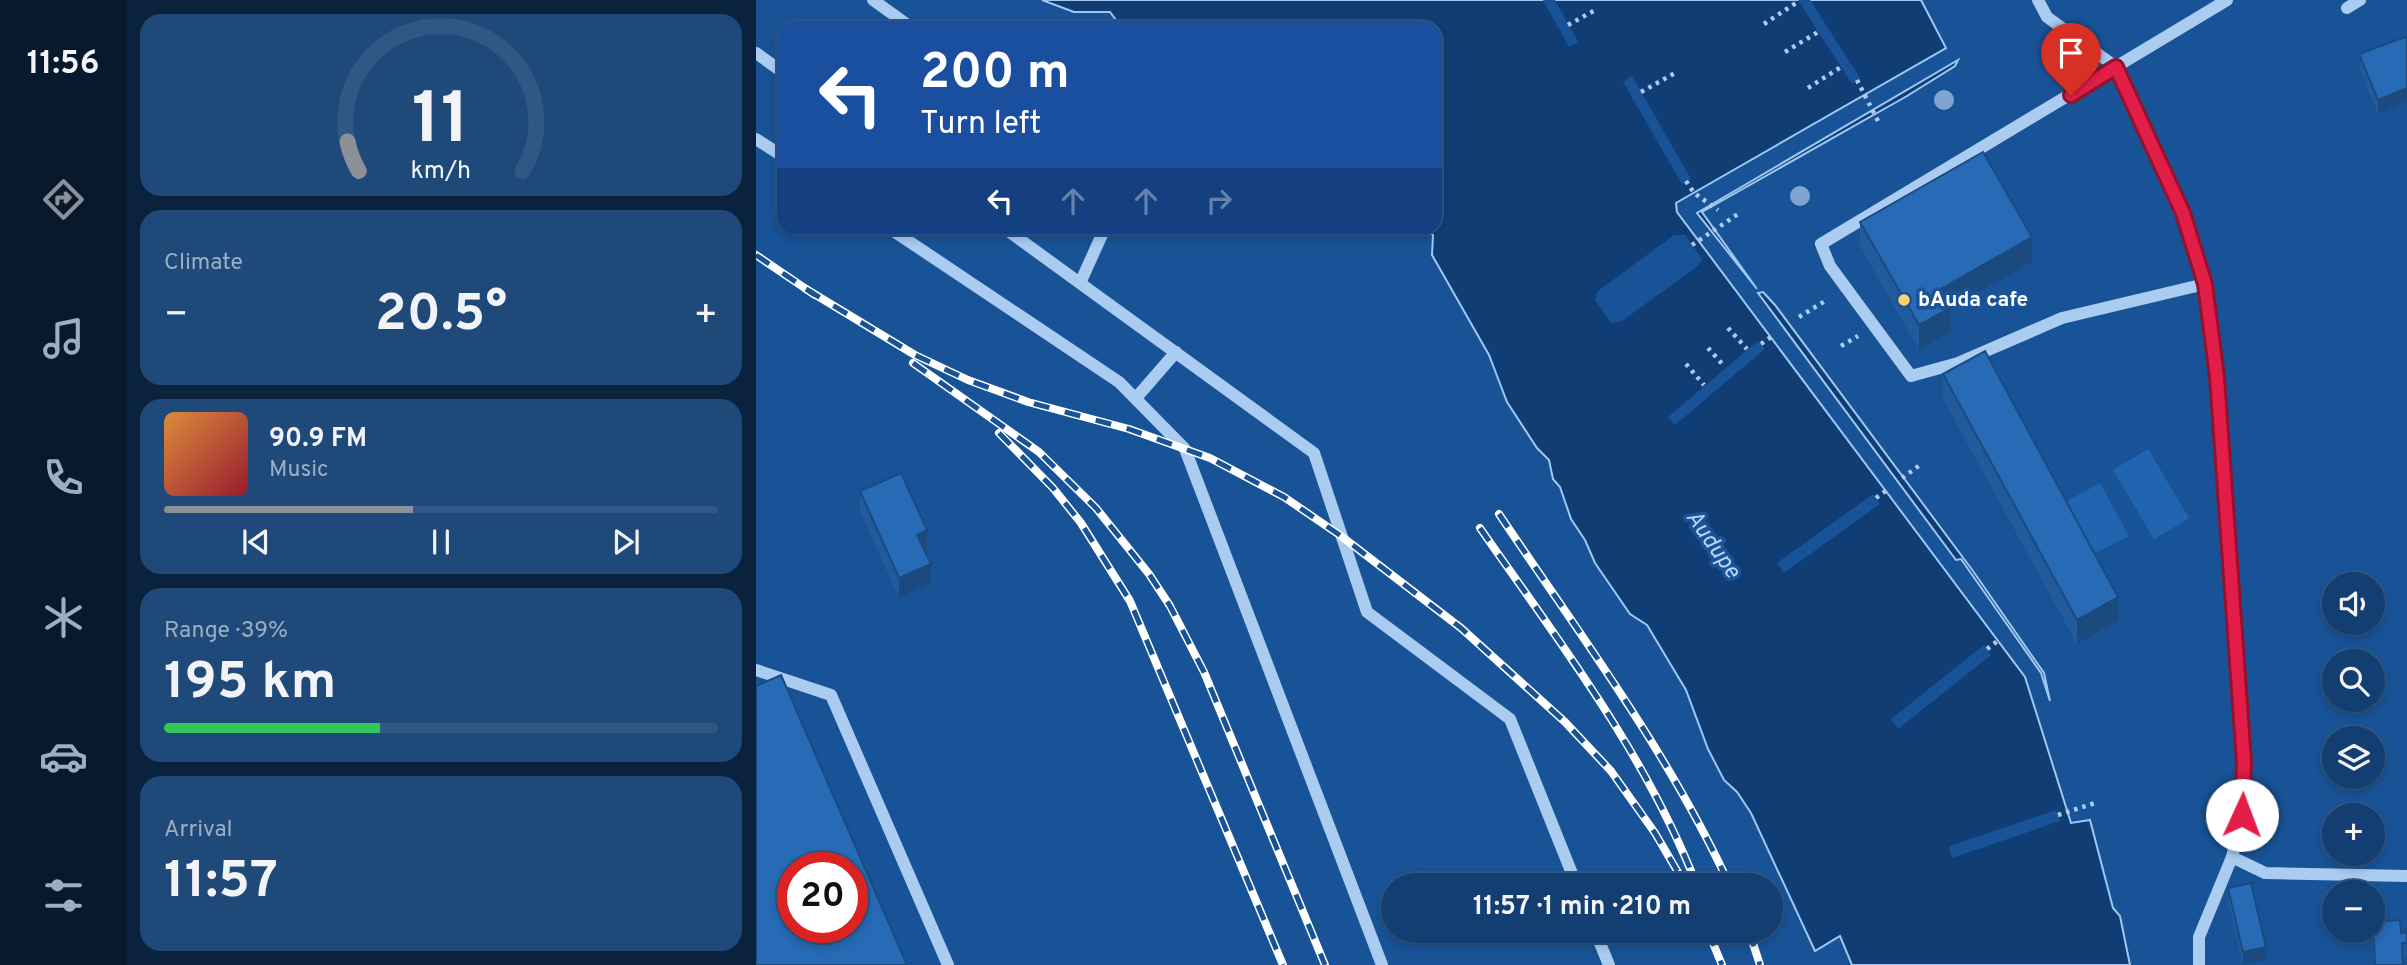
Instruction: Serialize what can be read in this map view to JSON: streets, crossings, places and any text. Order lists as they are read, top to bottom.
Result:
{
  "water": ["Audupe"],
  "places": ["bAuda cafe"],
  "page": {
    "tabs": "11:56",
    "turn": ["200 m", "Turn left"],
    "tile": [
      "Climate",
      ["Range · 39%", "195 km"],
      ["Arrival", "11:57"]
    ],
    "heat": ["−", "20.5°", "+"],
    "song": ["90.9 FM", "Music"],
    "map_buttons": ["+", "−"],
    "limit": "20",
    "trip": "11:57 · 1 min · 210 m",
    "gauge": ["11", "km/h"]
  }
}
